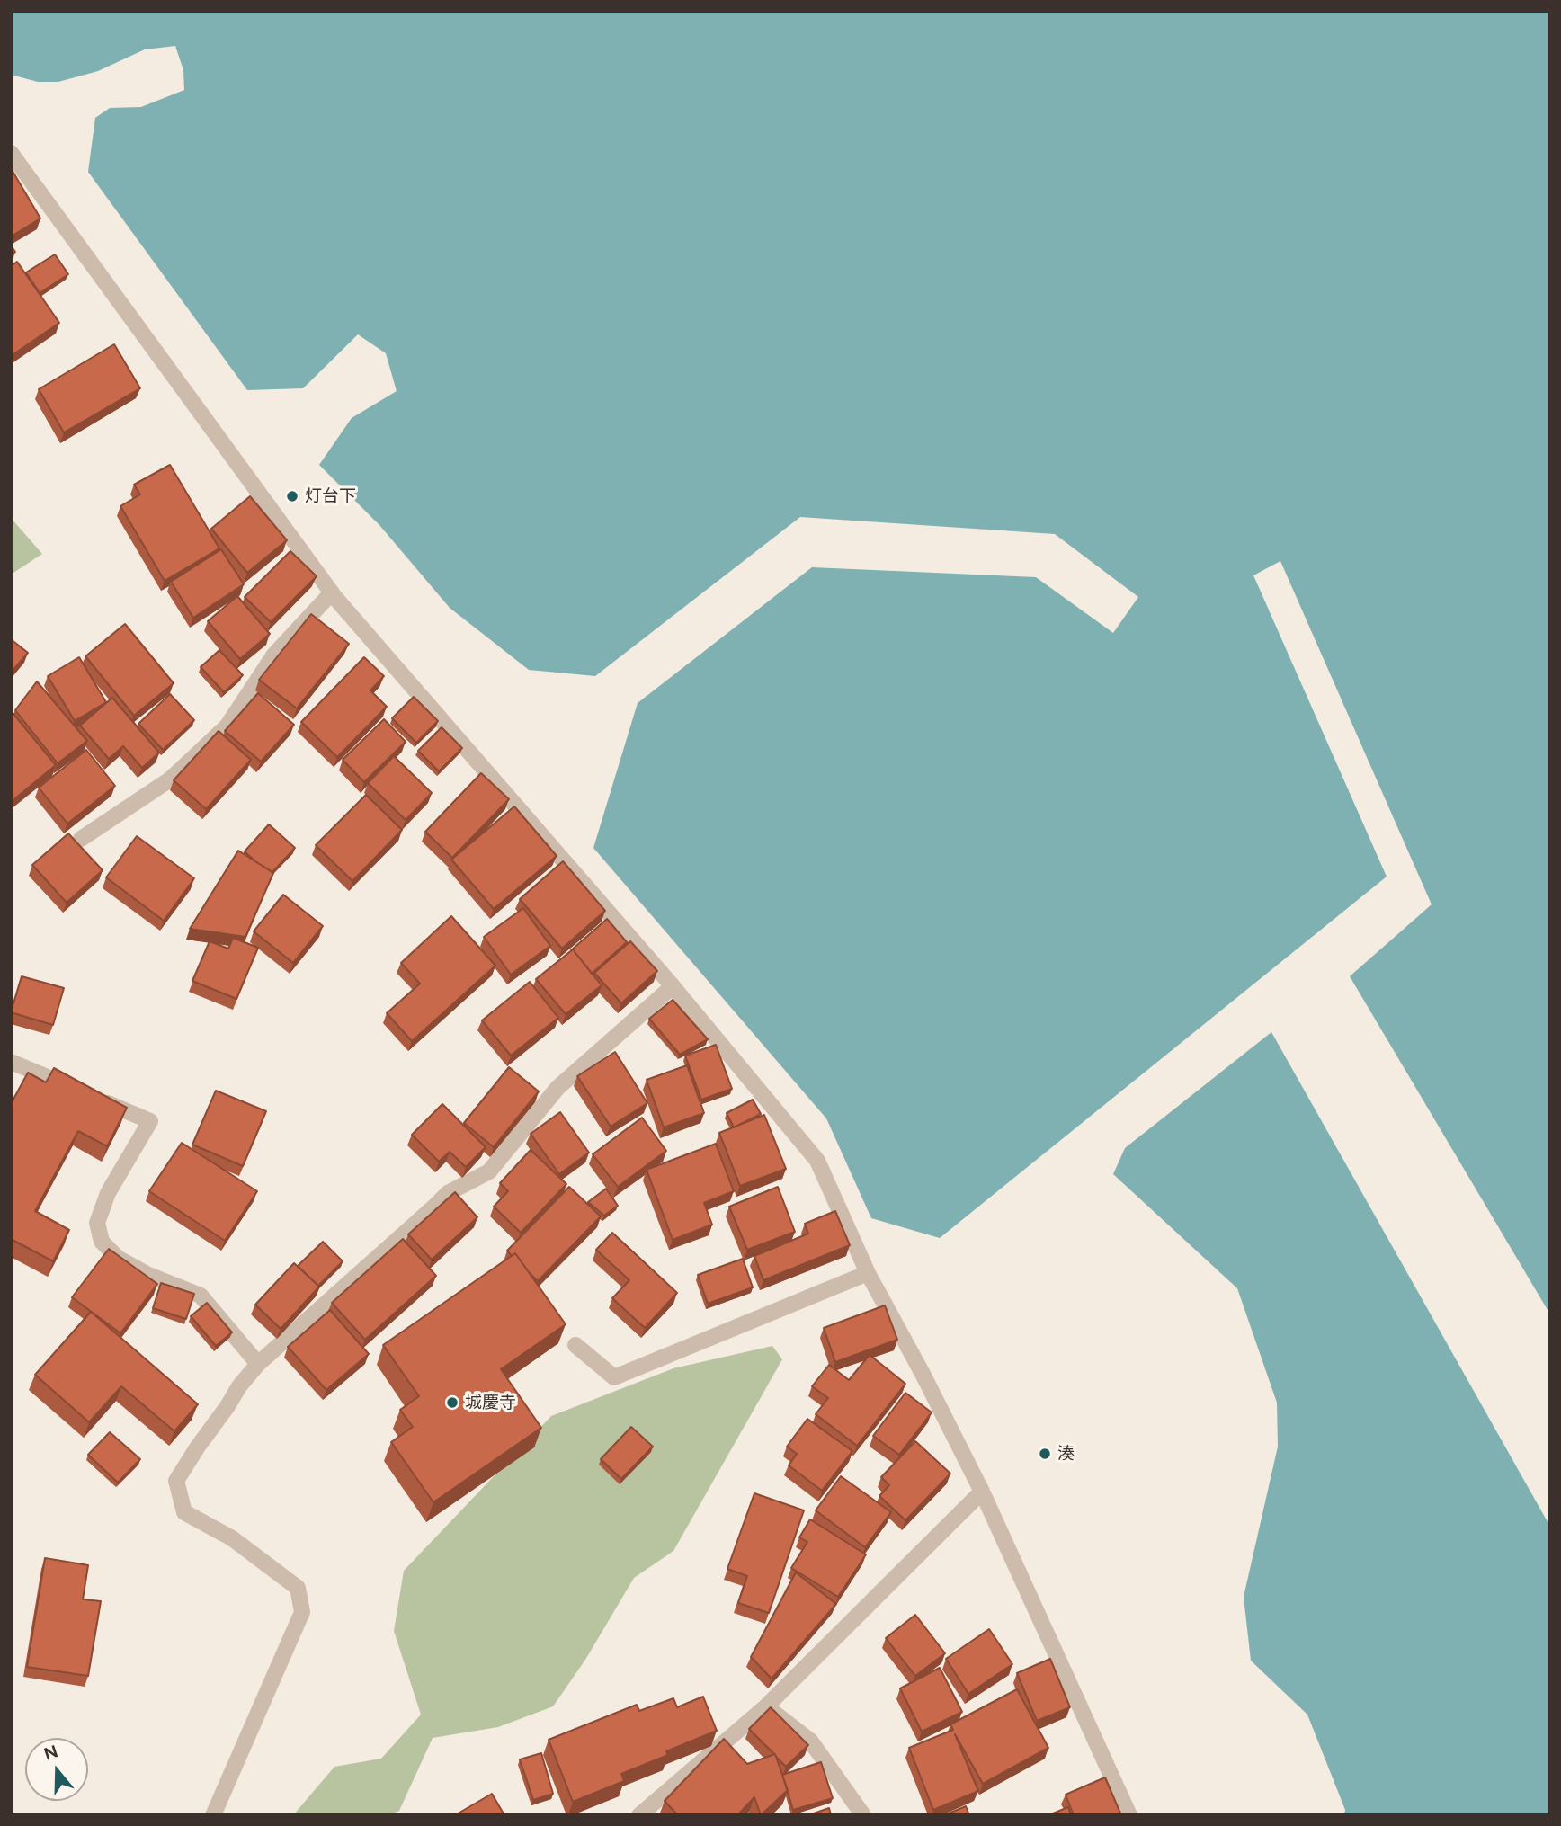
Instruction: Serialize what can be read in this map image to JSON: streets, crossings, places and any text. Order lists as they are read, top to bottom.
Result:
{
  "places": ["灯台下", "城慶寺", "湊"],
  "north": "top"
}
